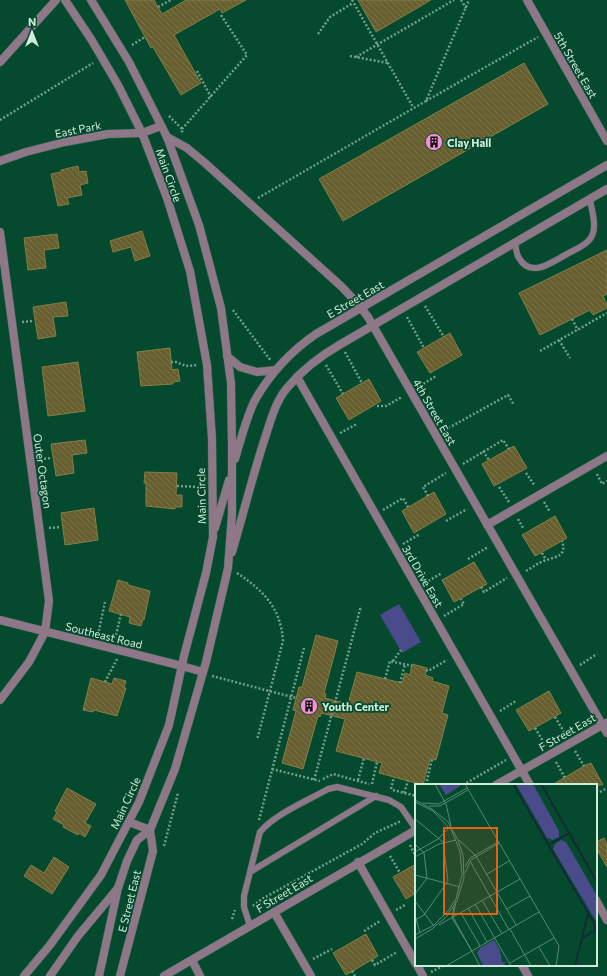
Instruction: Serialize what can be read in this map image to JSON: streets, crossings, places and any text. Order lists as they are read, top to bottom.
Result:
{
  "streets": {
    "street": [
      "5th Street East",
      "East Park",
      "Main Circle",
      "E Street East",
      "4th Street East",
      "Outer Octagon",
      "3rd Drive East",
      "Southeast Road",
      "F Street East"
    ]
  },
  "crossings": [
    ["East Park", "Main Circle"],
    ["Main Circle", "E Street East"],
    ["Main Circle", "4th Street East"],
    ["Main Circle", "Southeast Road"],
    ["E Street East", "4th Street East"],
    ["4th Street East", "F Street East"],
    ["Outer Octagon", "Southeast Road"],
    ["3rd Drive East", "F Street East"]
  ],
  "places": {
    "building": ["Clay Hall", "Youth Center"]
  },
  "north": "top"
}
